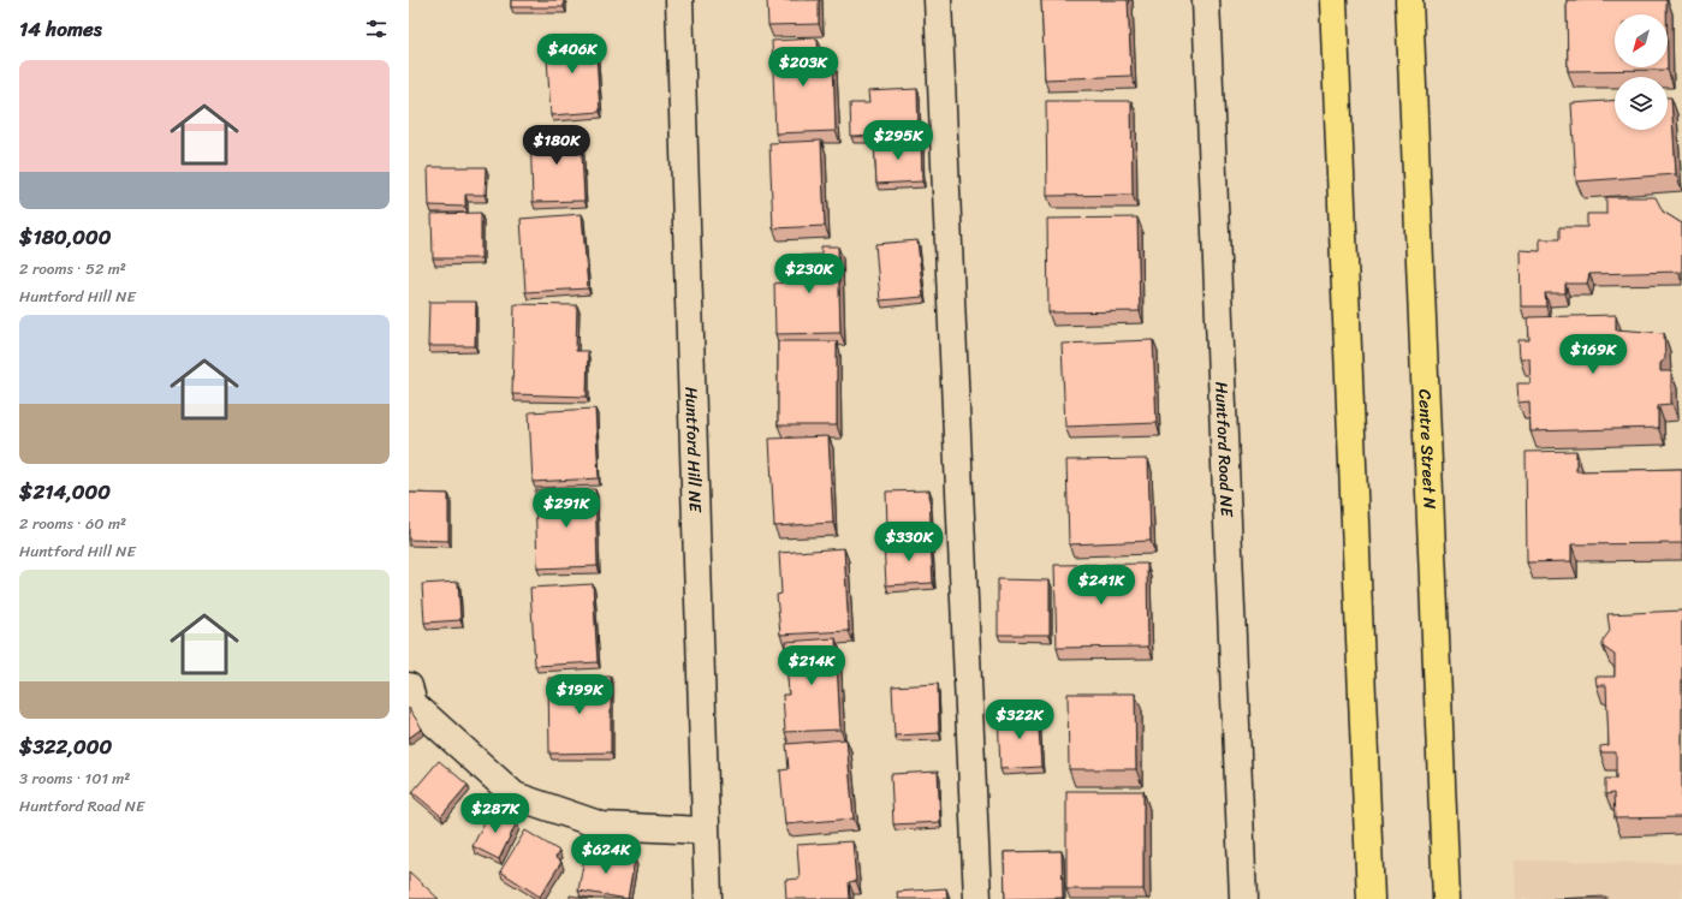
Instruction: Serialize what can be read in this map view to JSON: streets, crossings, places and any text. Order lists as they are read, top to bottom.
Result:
{
  "streets": {
    "main road": ["Centre Street N"],
    "street": ["Huntford Hill NE", "Huntford Road NE"]
  },
  "north": "bottom left",
  "page": {
    "heading": "14 homes",
    "price": [
      "$406K",
      "$203K",
      "$295K",
      "$180K",
      "$230K",
      "$169K",
      "$291K",
      "$330K",
      "$241K",
      "$214K",
      "$199K",
      "$322K",
      "$287K",
      "$624K"
    ],
    "list": [
      {
        "name": "$180,000",
        "note": "2 rooms · 52 m² · Huntford Hill NE"
      },
      {
        "name": "$214,000",
        "note": "2 rooms · 60 m² · Huntford Hill NE"
      },
      {
        "name": "$322,000",
        "note": "3 rooms · 101 m² · Huntford Road NE"
      }
    ]
  }
}
